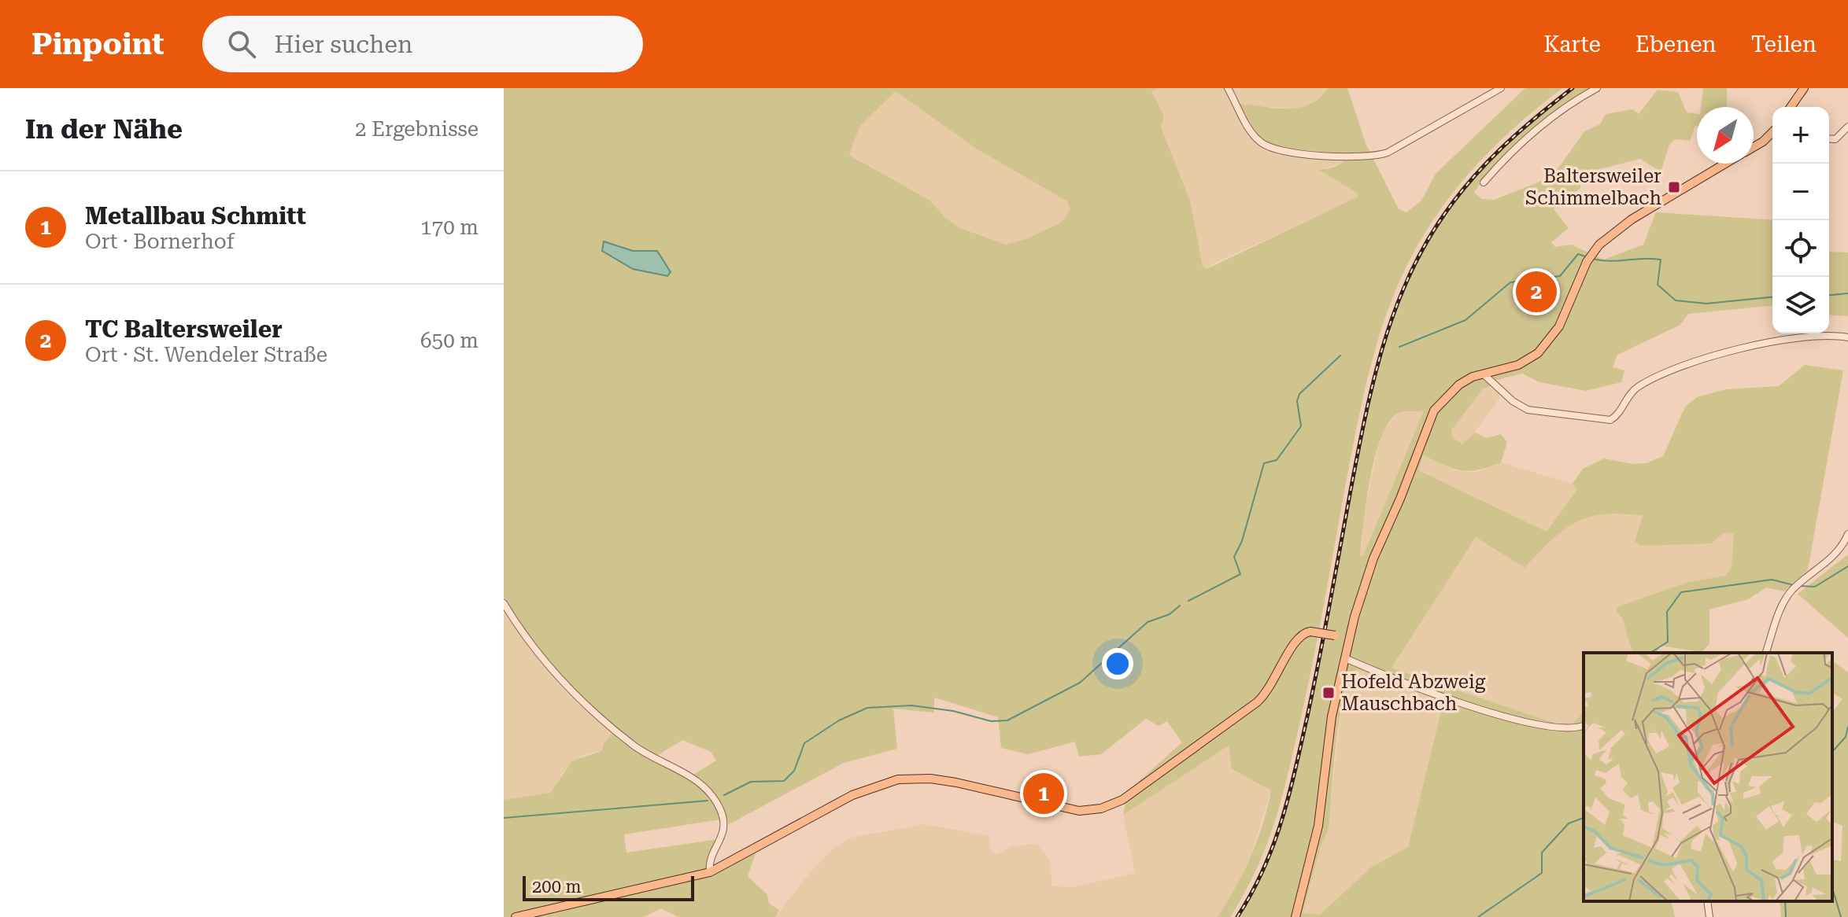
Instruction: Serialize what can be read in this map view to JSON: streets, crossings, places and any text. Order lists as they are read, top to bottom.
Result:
{
  "places": {
    "transit": ["Baltersweiler Schimmelbach", "Hofeld Abzweig Mauschbach"]
  },
  "scale_bar": "200 m",
  "north": "bottom left",
  "page": {
    "header": "Pinpoint",
    "search": "Hier suchen",
    "nav": ["Karte", "Ebenen", "Teilen"],
    "heading": ["In der Nähe", "2 Ergebnisse"],
    "map_buttons": ["+", "−"],
    "list": [
      {
        "mark": "1",
        "name": "Metallbau Schmitt",
        "note": "Ort · Bornerhof",
        "value": "170 m"
      },
      {
        "mark": "2",
        "name": "TC Baltersweiler",
        "note": "Ort · St. Wendeler Straße",
        "value": "650 m"
      }
    ],
    "pins": ["2", "1"],
    "scale": "200 m"
  }
}
